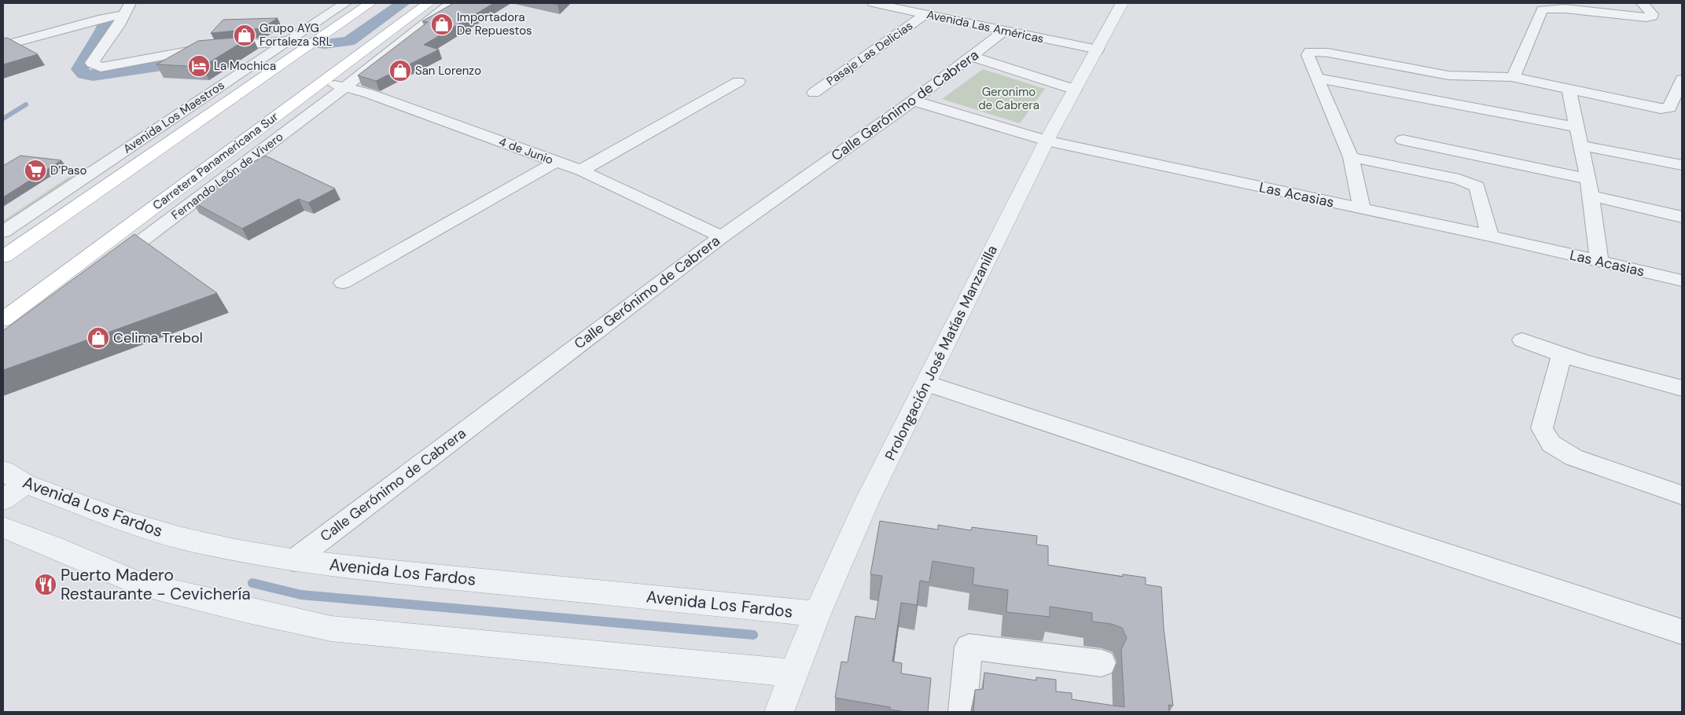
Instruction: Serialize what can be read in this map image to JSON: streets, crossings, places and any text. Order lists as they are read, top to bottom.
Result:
{
  "streets": {
    "highway": ["Carretera Panamericana Sur"],
    "street": [
      "Avenida Las Américas",
      "Pasaje Las Delicias",
      "Calle Gerónimo de Cabrera",
      "Avenida Los Maestros",
      "4 de Junio",
      "Fernando León de Vivero",
      "Las Acasias",
      "Prolongación José Matías Manzanilla",
      "Avenida Los Fardos"
    ]
  },
  "crossings": [
    ["Avenida Las Américas", "Pasaje Las Delicias"],
    ["Avenida Las Américas", "Calle Gerónimo de Cabrera"],
    ["Avenida Las Américas", "Prolongación José Matías Manzanilla"],
    ["Calle Gerónimo de Cabrera", "4 de Junio"],
    ["Calle Gerónimo de Cabrera", "Las Acasias"],
    ["Calle Gerónimo de Cabrera", "Avenida Los Fardos"],
    ["4 de Junio", "Carretera Panamericana Sur"],
    ["4 de Junio", "Fernando León de Vivero"],
    ["Las Acasias", "Prolongación José Matías Manzanilla"],
    ["Prolongación José Matías Manzanilla", "Avenida Los Fardos"]
  ],
  "parks": ["Geronimo de Cabrera"],
  "places": {
    "shop": [
      "Importadora De Repuestos",
      "Grupo AYG Fortaleza SRL",
      "San Lorenzo",
      "Celima Trebol"
    ],
    "hotel": ["La Mochica"],
    "supermarket": ["D’Paso"],
    "restaurant": ["Puerto Madero Restaurante - Cevichería"]
  }
}
